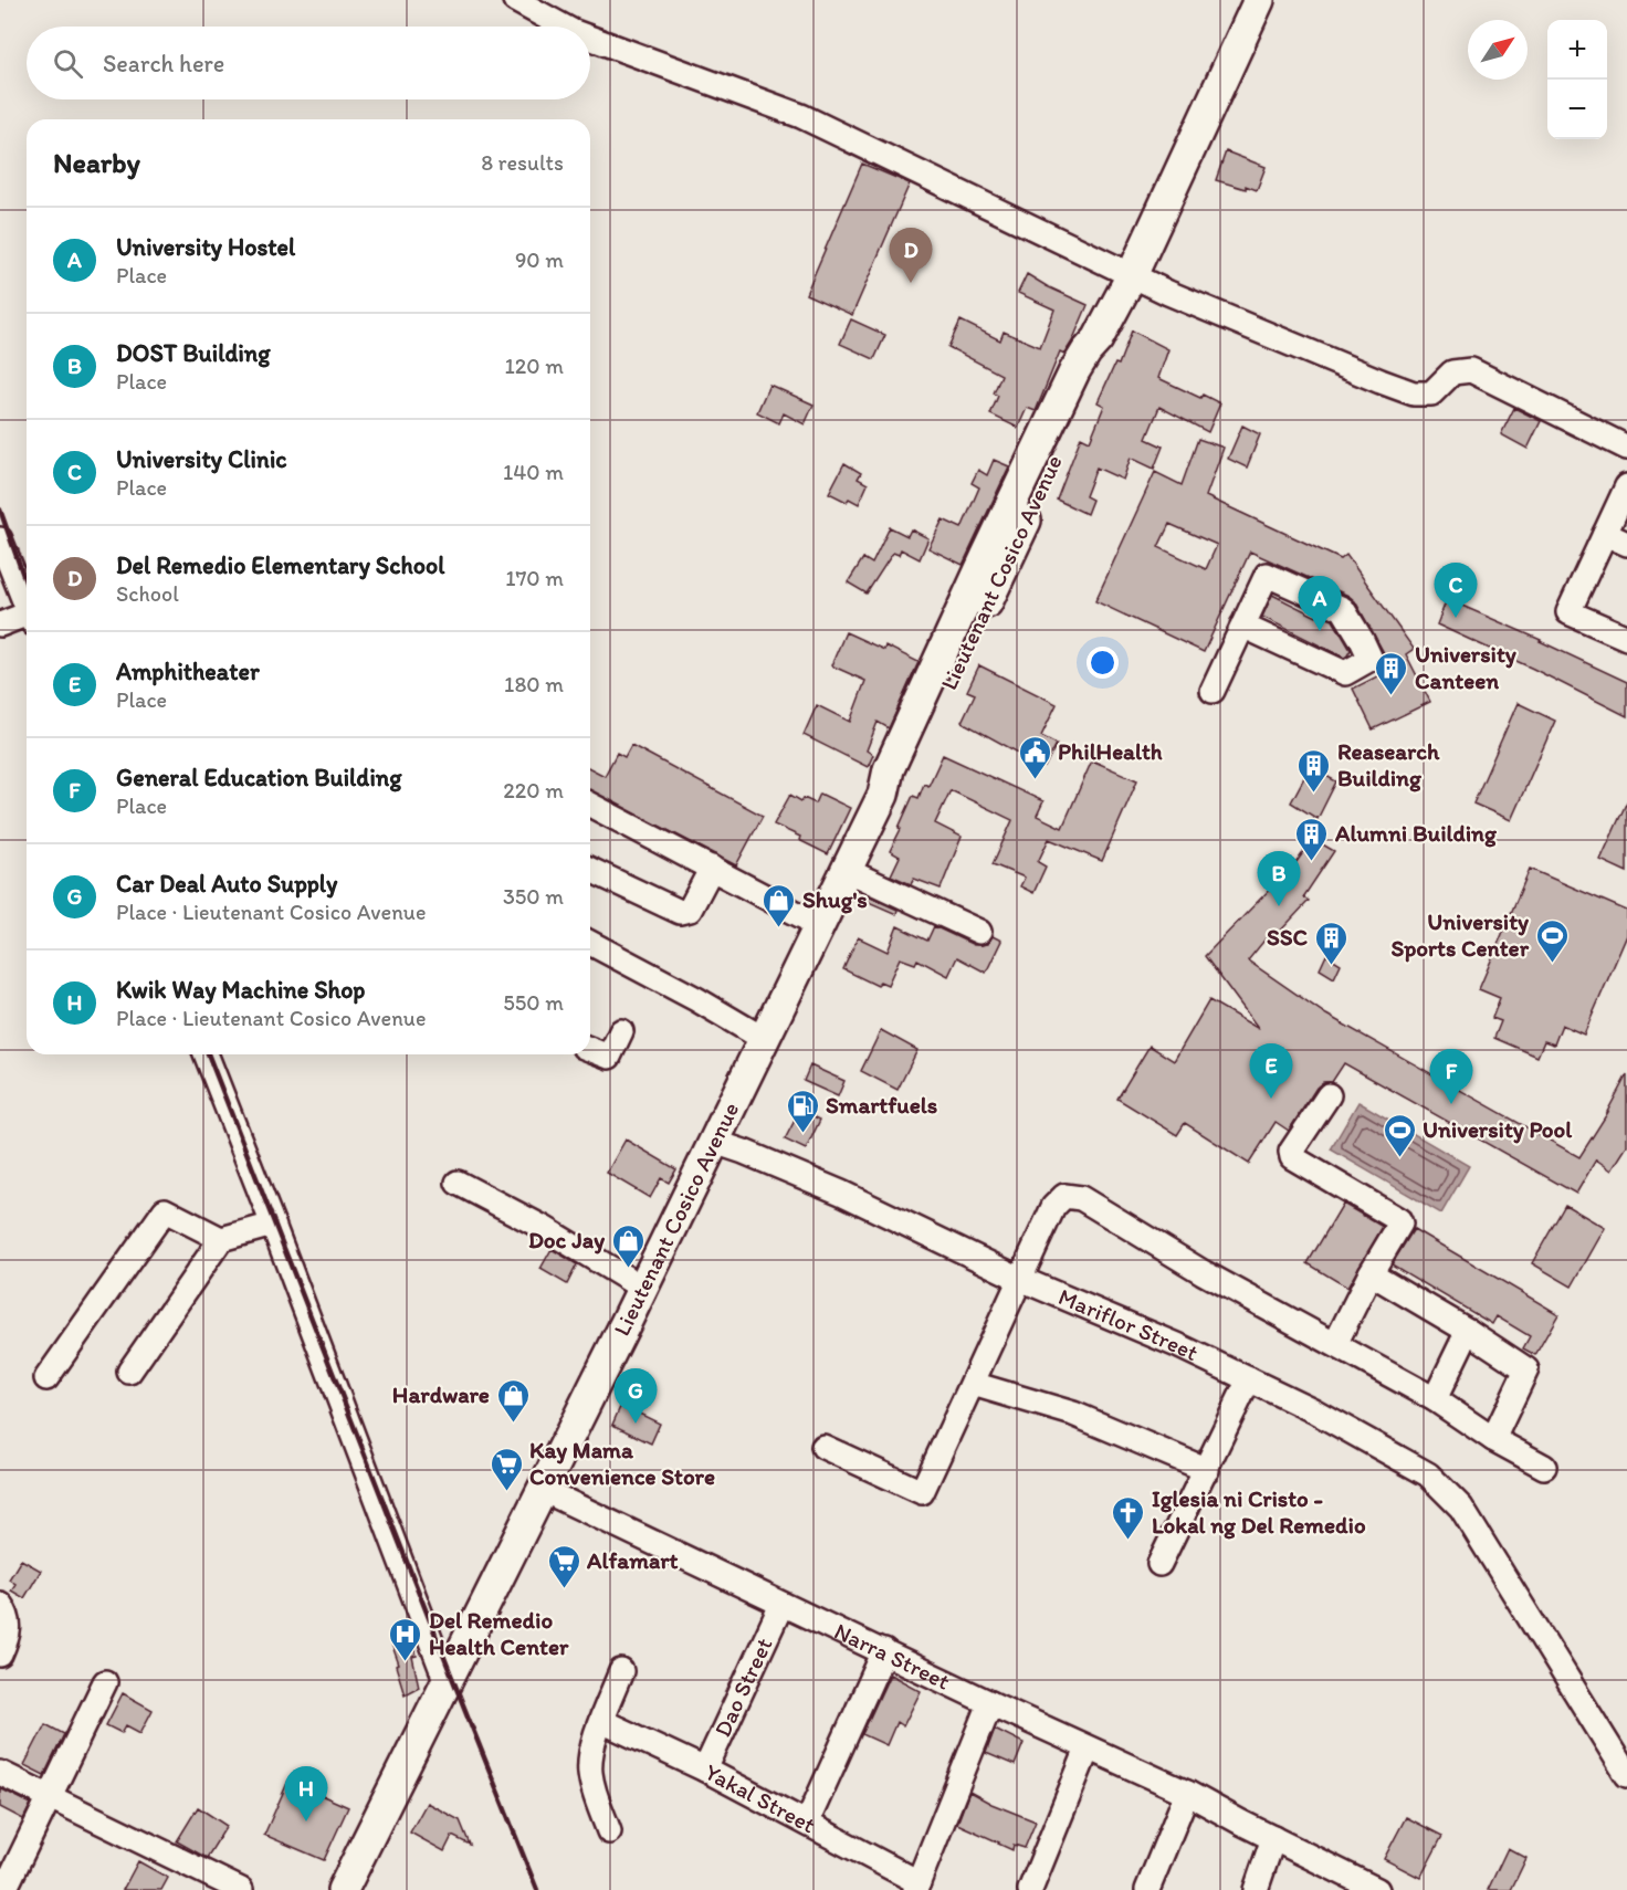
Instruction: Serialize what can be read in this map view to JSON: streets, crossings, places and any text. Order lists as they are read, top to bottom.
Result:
{
  "streets": {
    "main road": ["Lieutenant Cosico Avenue"],
    "street": [
      "Mariflor Street",
      "Narra Street",
      "Dao Street",
      "Yakal Street"
    ]
  },
  "crossings": [
    ["Lieutenant Cosico Avenue", "Mariflor Street"],
    ["Lieutenant Cosico Avenue", "Narra Street"],
    ["Narra Street", "Dao Street"],
    ["Dao Street", "Yakal Street"]
  ],
  "places": {
    "building": [
      "University Canteen",
      "Reasearch Building",
      "Alumni Building",
      "SSC"
    ],
    "public building": ["PhilHealth"],
    "shop": ["Shug's", "Doc Jay", "Hardware"],
    "sports": ["University Sports Center", "University Pool"],
    "fuel station": ["Smartfuels"],
    "supermarket": ["Kay Mama Convenience Store", "Alfamart"],
    "church": ["Iglesia ni Cristo - Lokal ng Del Remedio"],
    "hospital": ["Del Remedio Health Center"]
  },
  "north": "top right",
  "page": {
    "map_buttons": ["+", "−"],
    "search": "Search here",
    "heading": ["Nearby", "8 results"],
    "list": [
      {
        "mark": "A",
        "name": "University Hostel",
        "note": "Place",
        "value": "90 m"
      },
      {
        "mark": "B",
        "name": "DOST Building",
        "note": "Place",
        "value": "120 m"
      },
      {
        "mark": "C",
        "name": "University Clinic",
        "note": "Place",
        "value": "140 m"
      },
      {
        "mark": "D",
        "name": "Del Remedio Elementary School",
        "note": "School",
        "value": "170 m"
      },
      {
        "mark": "E",
        "name": "Amphitheater",
        "note": "Place",
        "value": "180 m"
      },
      {
        "mark": "F",
        "name": "General Education Building",
        "note": "Place",
        "value": "220 m"
      },
      {
        "mark": "G",
        "name": "Car Deal Auto Supply",
        "note": "Place · Lieutenant Cosico Avenue",
        "value": "350 m"
      },
      {
        "mark": "H",
        "name": "Kwik Way Machine Shop",
        "note": "Place · Lieutenant Cosico Avenue",
        "value": "550 m"
      }
    ],
    "pins": [
      "D",
      "C",
      "A",
      "B",
      "E",
      "F",
      "G",
      "H"
    ]
  }
}
